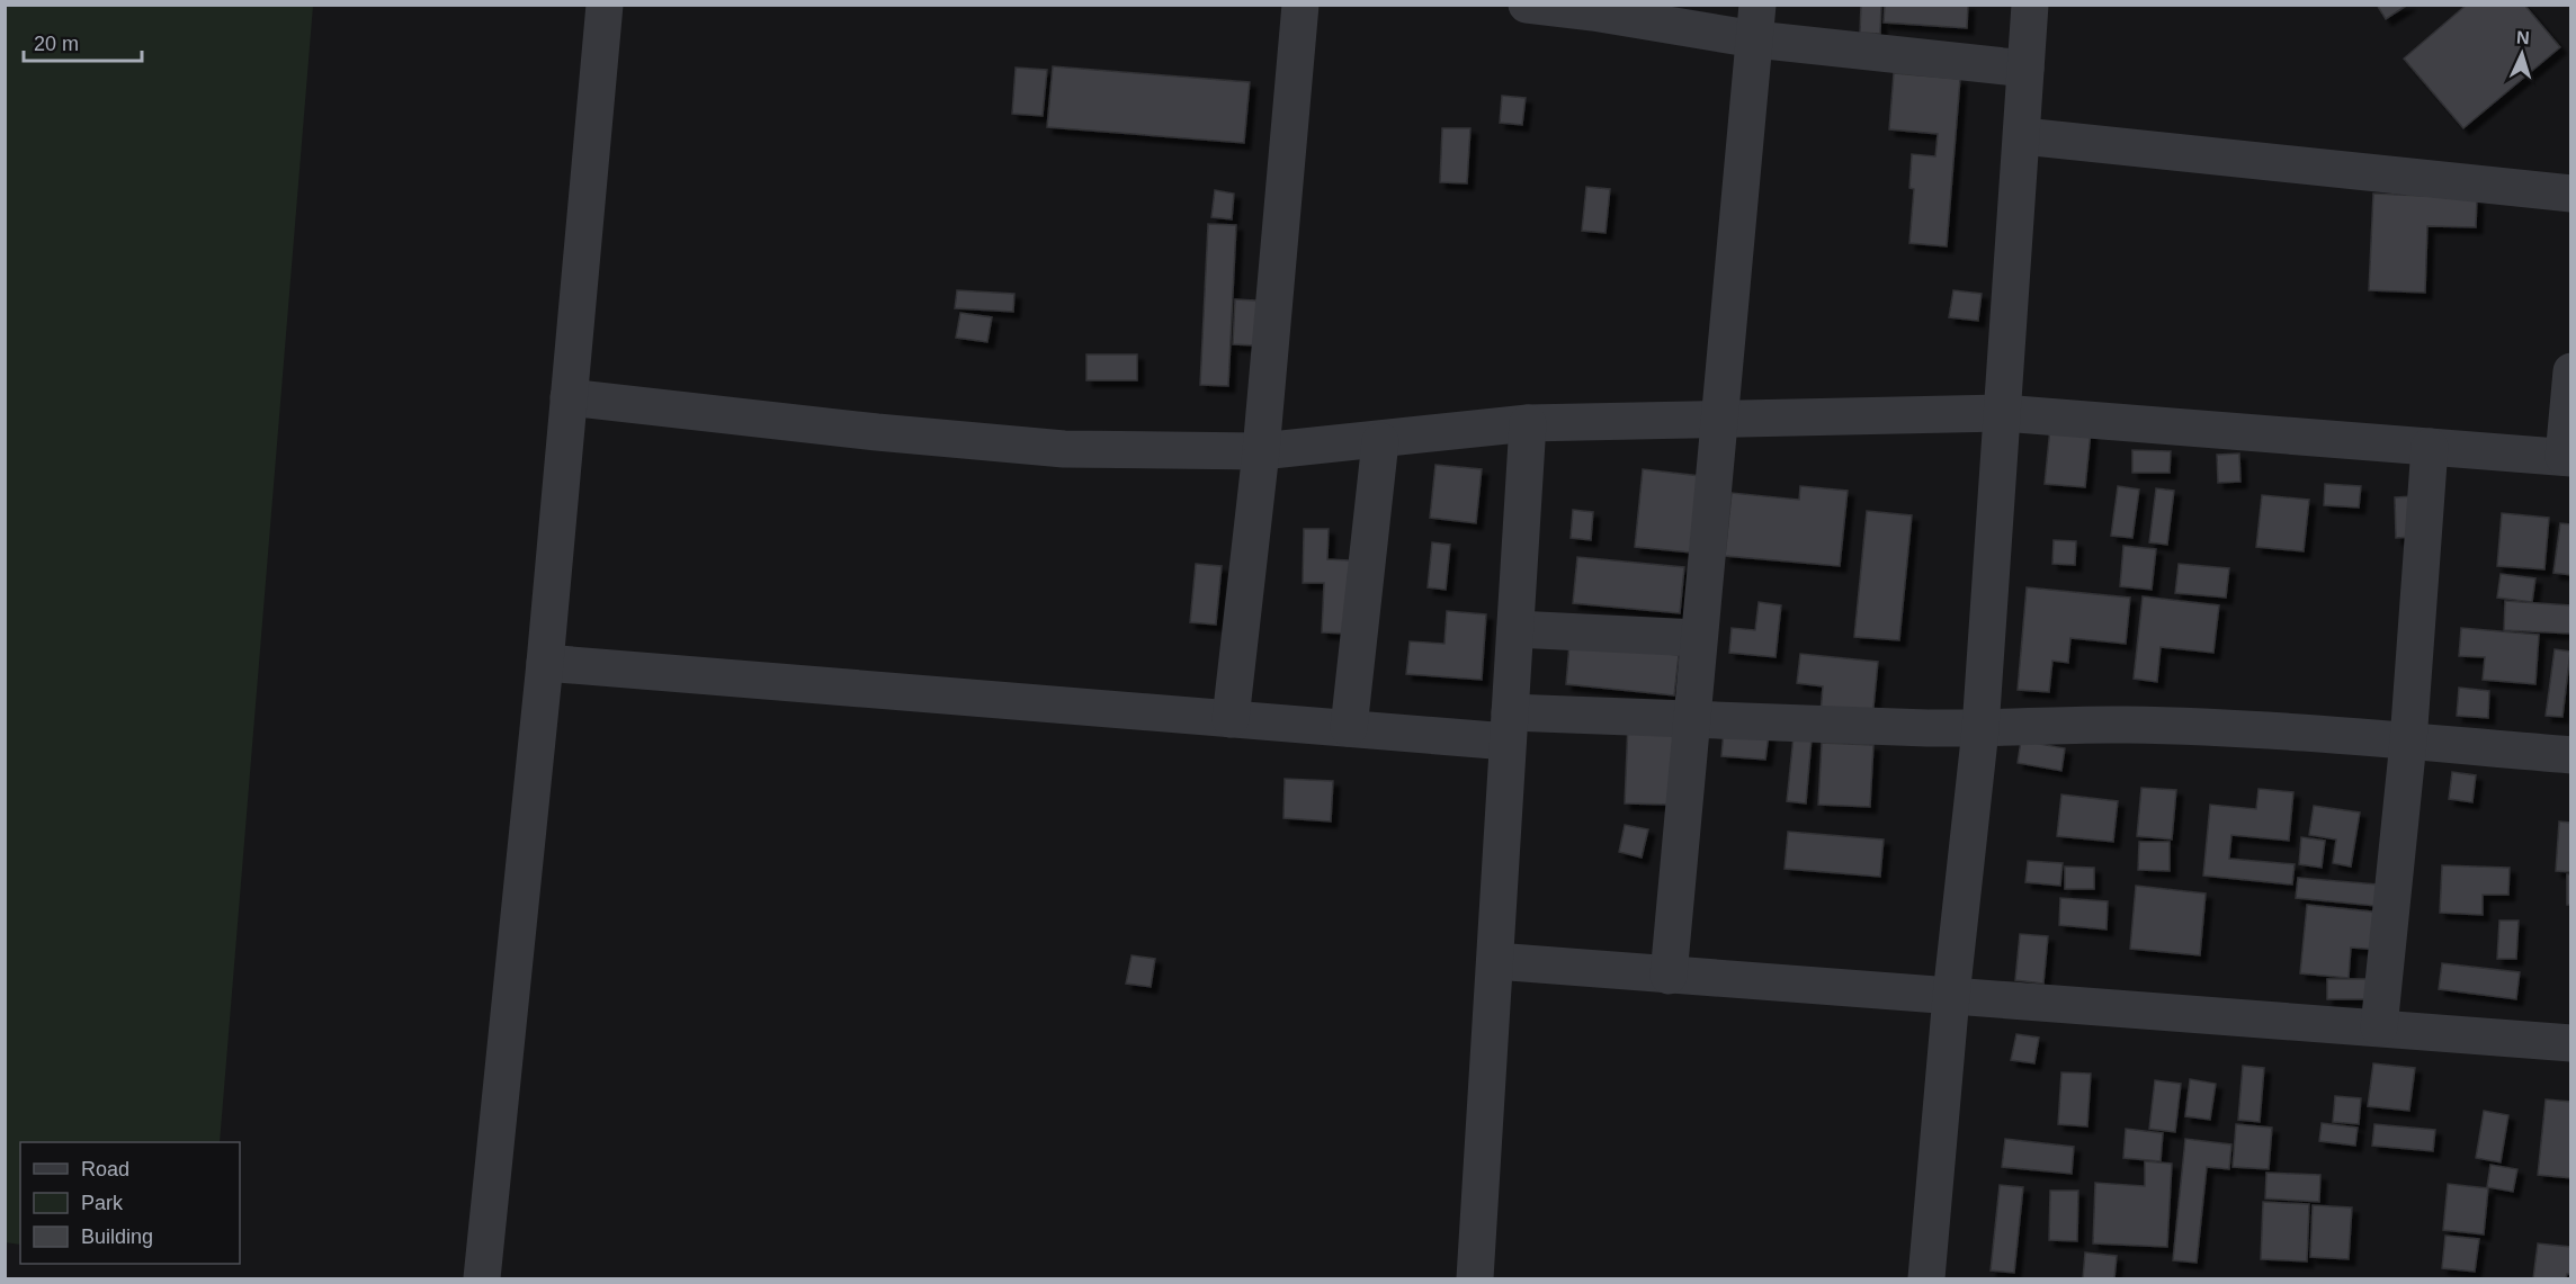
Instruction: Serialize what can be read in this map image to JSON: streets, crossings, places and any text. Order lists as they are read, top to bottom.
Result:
{
  "legend": ["Road", "Park", "Building"],
  "scale_bar": "20 m",
  "north": "top"
}
